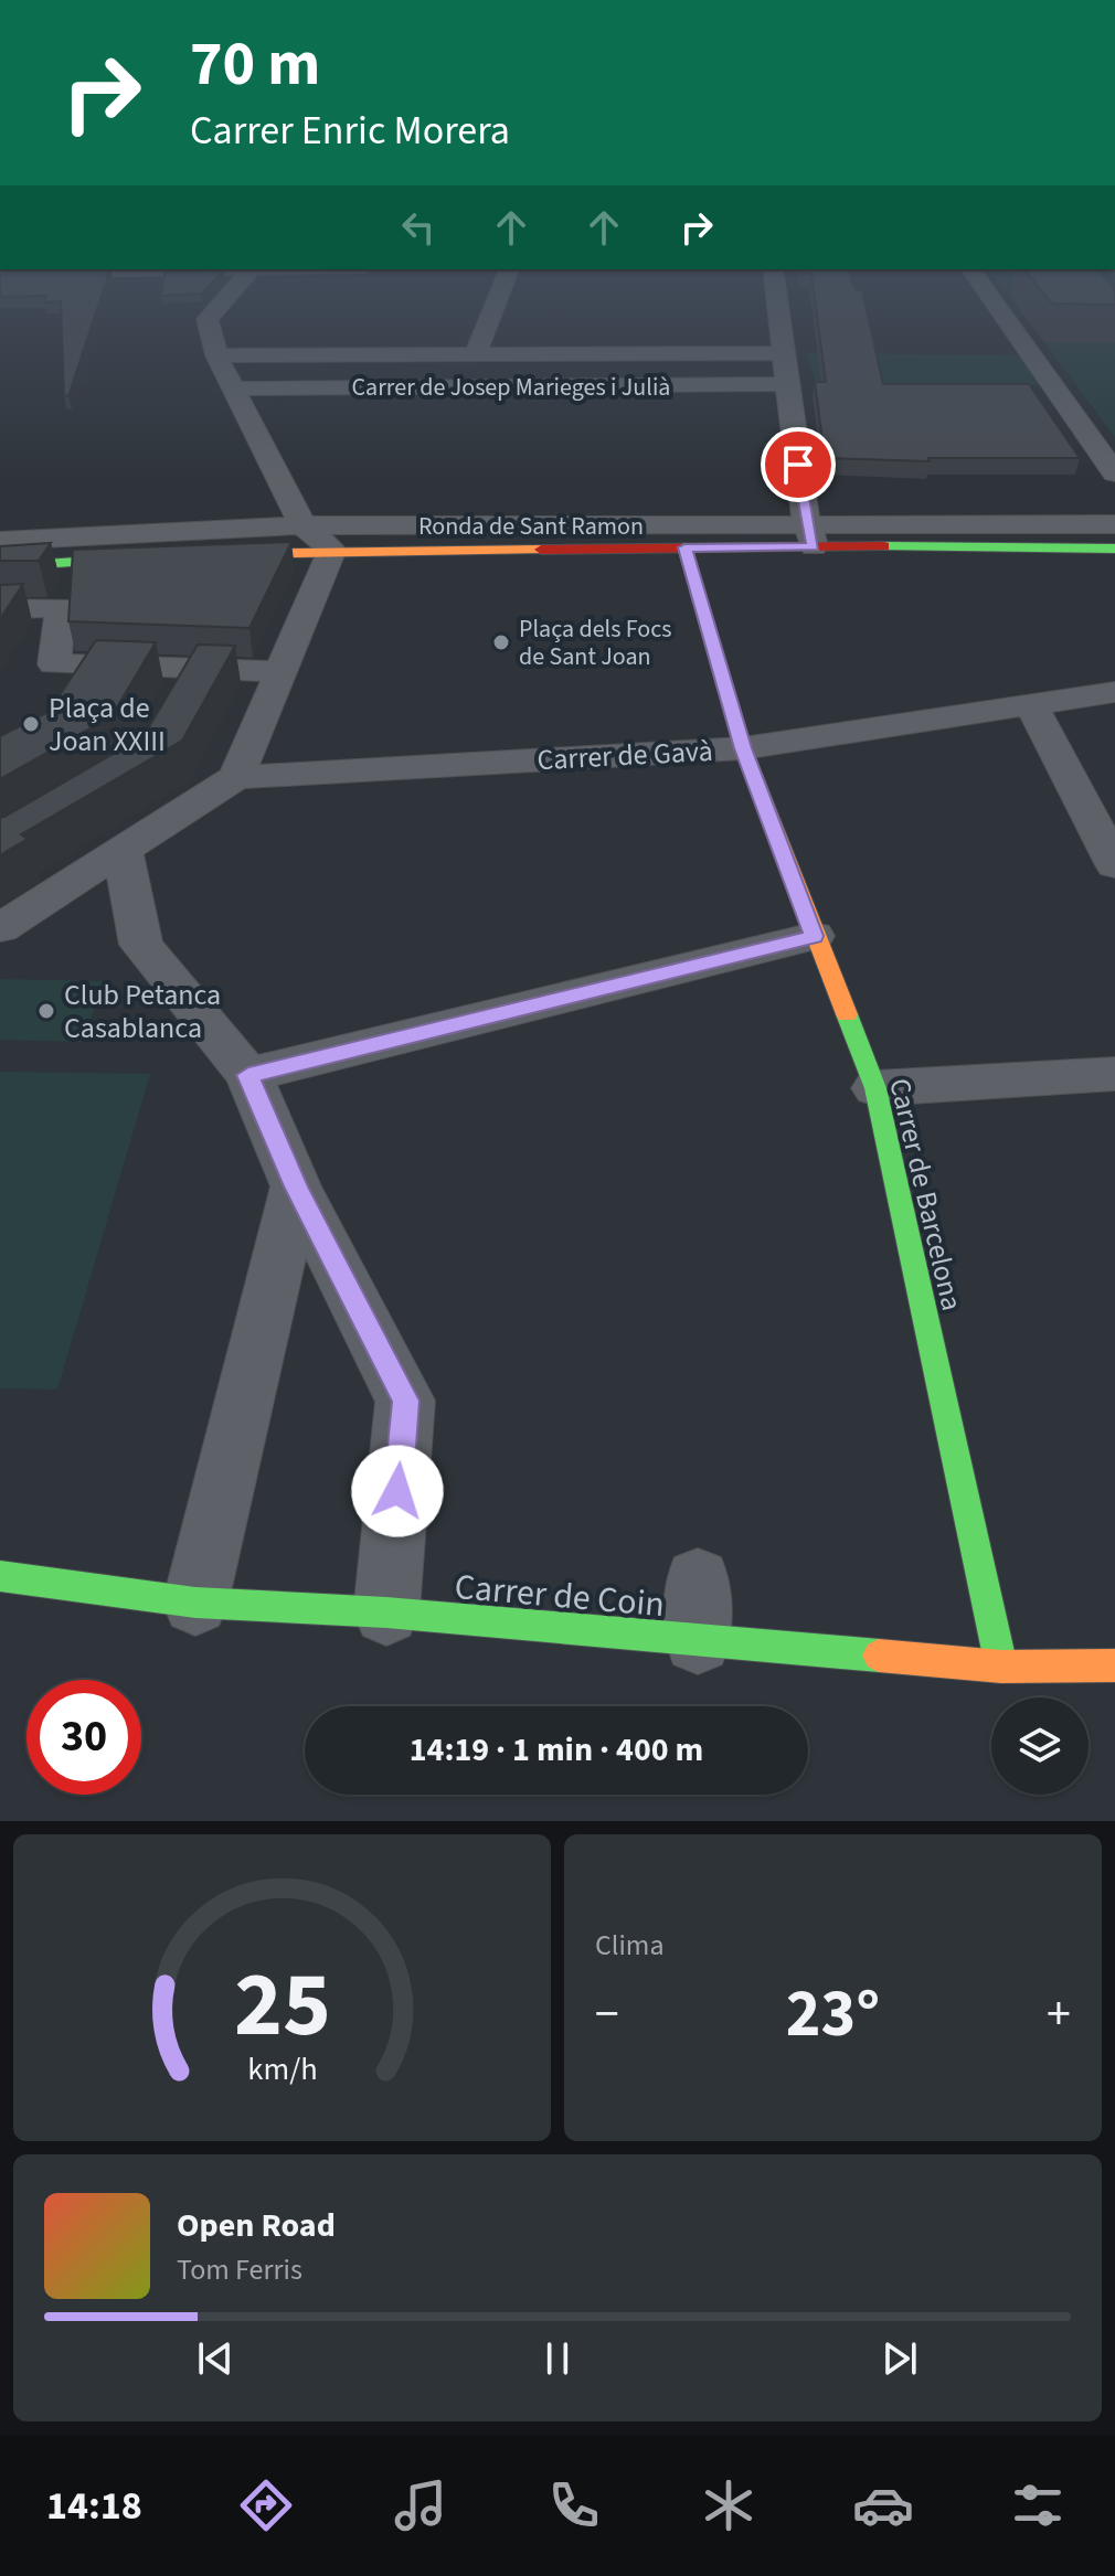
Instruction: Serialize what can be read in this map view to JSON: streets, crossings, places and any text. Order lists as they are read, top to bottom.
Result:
{
  "streets": {
    "street": [
      "Carrer de Josep Marieges i Julià",
      "Ronda de Sant Ramon",
      "Carrer de Gavà",
      "Carrer de Barcelona",
      "Carrer de Coin"
    ]
  },
  "crossings": [
    ["Ronda de Sant Ramon", "Carrer de Barcelona"],
    ["Carrer de Gavà", "Carrer de Barcelona"],
    ["Carrer de Barcelona", "Carrer de Coin"]
  ],
  "places": ["Plaça dels Focs de Sant Joan", "Plaça de Joan XXIII", "Club Petanca Casablanca"],
  "page": {
    "turn": ["70 m", "Carrer Enric Morera"],
    "limit": "30",
    "trip": "14:19 · 1 min · 400 m",
    "tile": "Clima",
    "heat": ["−", "23°", "+"],
    "song": ["Open Road", "Tom Ferris"],
    "tabs": "14:18",
    "gauge": ["25", "km/h"]
  }
}
